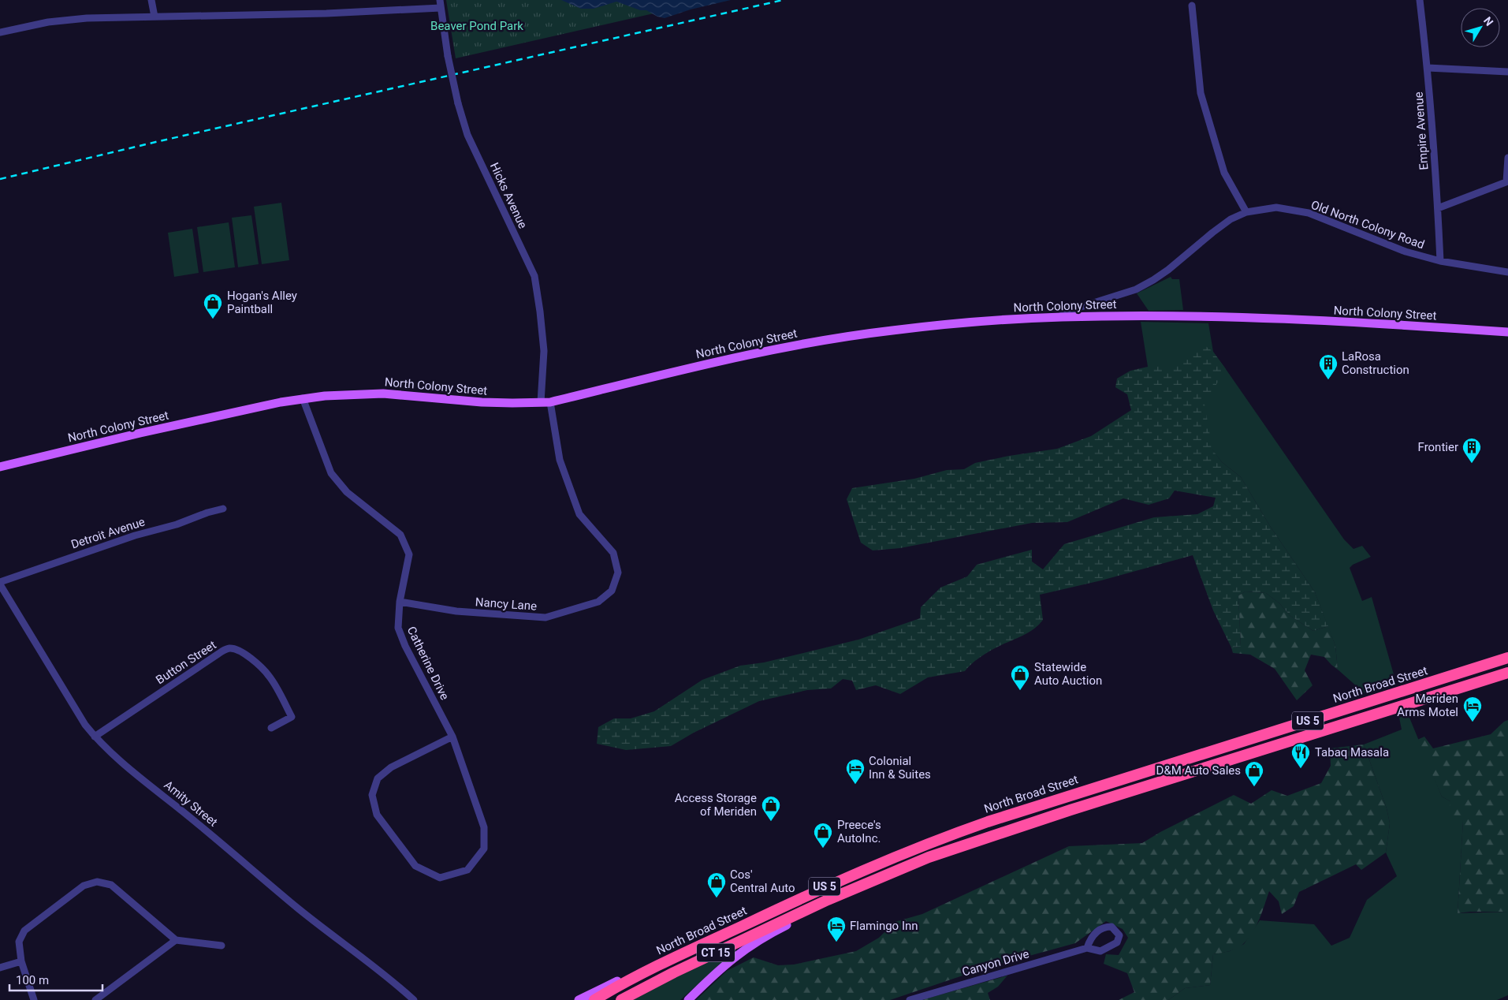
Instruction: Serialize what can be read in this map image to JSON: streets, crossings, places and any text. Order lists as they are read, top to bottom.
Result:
{
  "streets": {
    "highway": ["North Broad Street", "US 5", "CT 15"],
    "main road": ["North Colony Street"],
    "street": [
      "Empire Avenue",
      "Hicks Avenue",
      "Old North Colony Road",
      "Detroit Avenue",
      "Nancy Lane",
      "Button Street",
      "Catherine Drive",
      "Amity Street",
      "Canyon Drive"
    ]
  },
  "crossings": [
    ["Empire Avenue", "Old North Colony Road"],
    ["Hicks Avenue", "North Colony Street"],
    ["Old North Colony Road", "North Colony Street"],
    ["North Colony Street", "Nancy Lane"],
    ["North Colony Street", "Catherine Drive"],
    ["Detroit Avenue", "Amity Street"],
    ["Nancy Lane", "Catherine Drive"],
    ["Button Street", "Amity Street"],
    ["US 5", "CT 15"]
  ],
  "parks": ["Beaver Pond Park"],
  "places": {
    "shop": [
      "Hogan's Alley Paintball",
      "Statewide Auto Auction",
      "D&M Auto Sales",
      "Access Storage of Meriden",
      "Preece's AutoInc.",
      "Cos' Central Auto"
    ],
    "building": ["LaRosa Construction", "Frontier"],
    "hotel": ["Meriden Arms Motel", "Colonial Inn & Suites", "Flamingo Inn"],
    "restaurant": ["Tabaq Masala"]
  },
  "scale_bar": "100 m",
  "north": "top right"
}
